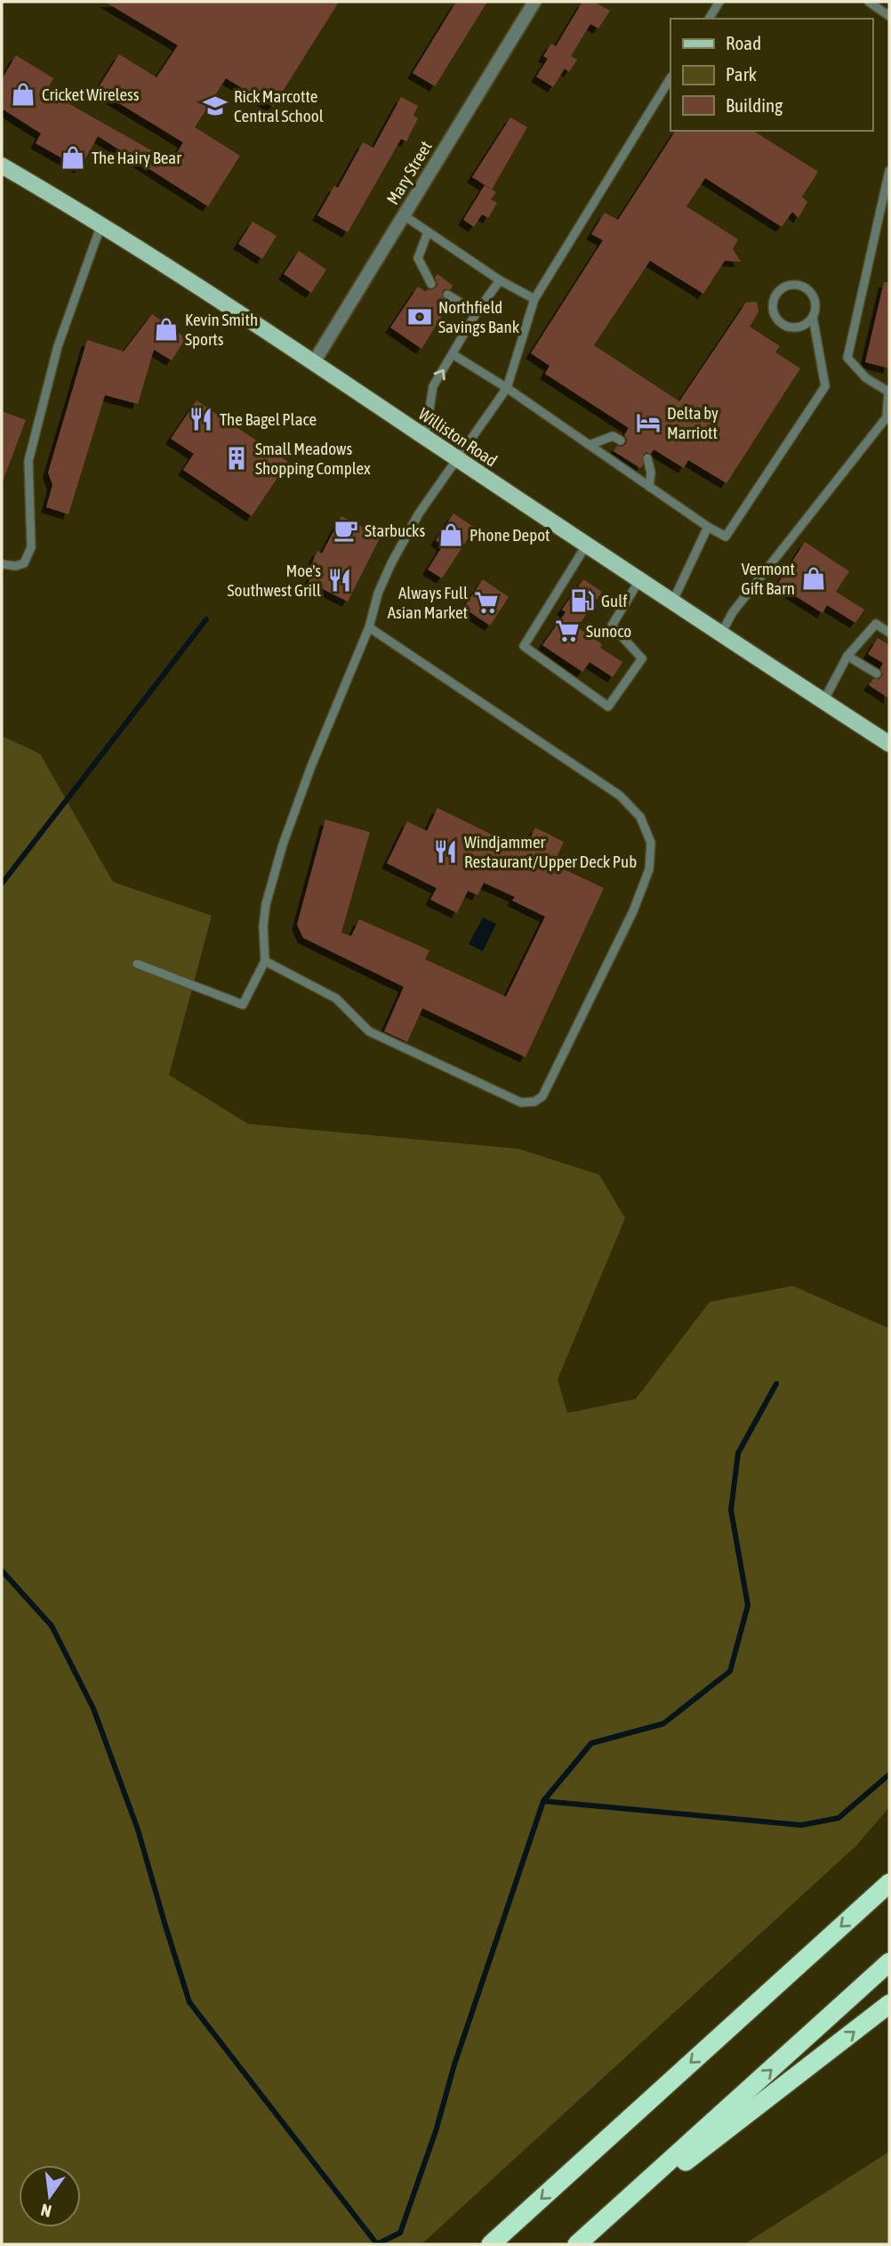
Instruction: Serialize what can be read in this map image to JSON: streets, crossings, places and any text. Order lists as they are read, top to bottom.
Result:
{
  "streets": {
    "main road": ["Williston Road"],
    "street": ["Mary Street"]
  },
  "crossings": [
    ["Mary Street", "Williston Road"]
  ],
  "places": {
    "shop": [
      "Cricket Wireless",
      "The Hairy Bear",
      "Kevin Smith Sports",
      "Phone Depot",
      "Vermont Gift Barn"
    ],
    "school or university": ["Rick Marcotte Central School"],
    "bank": ["Northfield Savings Bank"],
    "restaurant": ["The Bagel Place", "Moe's Southwest Grill", "Windjammer Restaurant/Upper Deck Pub"],
    "hotel": ["Delta by Marriott"],
    "building": ["Small Meadows Shopping Complex"],
    "cafe": ["Starbucks"],
    "fuel station": ["Gulf"],
    "supermarket": ["Always Full Asian Market", "Sunoco"]
  },
  "legend": ["Road", "Park", "Building"],
  "north": "bottom"
}
